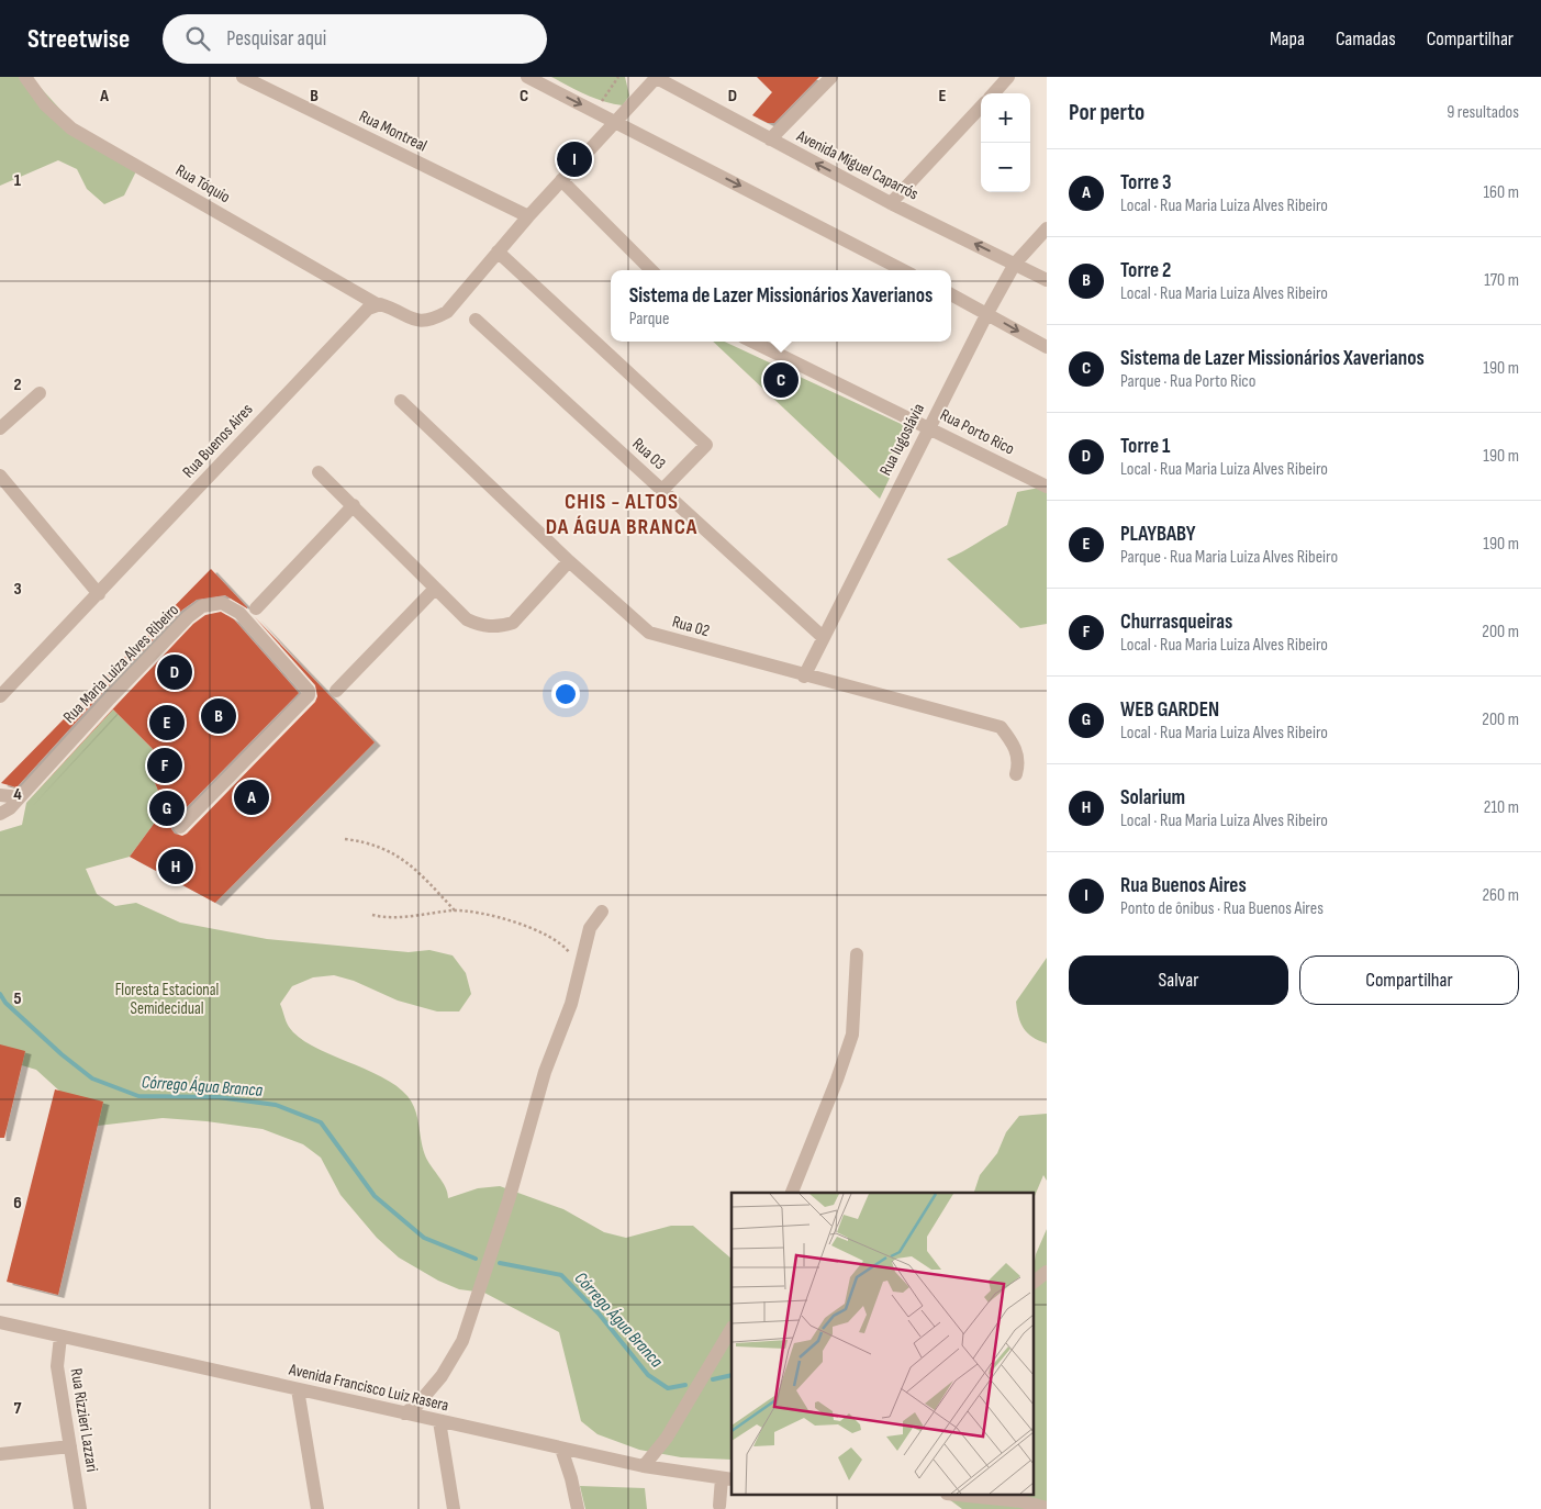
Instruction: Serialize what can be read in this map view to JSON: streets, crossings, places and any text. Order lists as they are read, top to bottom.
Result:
{
  "streets": {
    "street": [
      "Rua Montreal",
      "Avenida Miguel Caparrós",
      "Rua Tóquio",
      "Rua Porto Rico",
      "Rua Iugoslávia",
      "Rua Buenos Aires",
      "Rua 03",
      "Rua 02",
      "Rua Maria Luiza Alves Ribeiro",
      "Avenida Francisco Luiz Rasera",
      "Rua Rizzieri Lazzari"
    ]
  },
  "crossings": [
    ["Avenida Miguel Caparrós", "Rua Iugoslávia"],
    ["Rua Tóquio", "Rua Buenos Aires"],
    ["Rua Porto Rico", "Rua Iugoslávia"],
    ["Rua Iugoslávia", "Rua 03"],
    ["Rua Iugoslávia", "Rua 02"],
    ["Avenida Francisco Luiz Rasera", "Rua Rizzieri Lazzari"]
  ],
  "districts": ["CHIS - ALTOS DA ÁGUA BRANCA"],
  "water": ["Córrego Água Branca"],
  "parks": ["Floresta Estacional Semidecidual"],
  "page": {
    "header": "Streetwise",
    "search": "Pesquisar aqui",
    "nav": ["Mapa", "Camadas", "Compartilhar"],
    "heading": ["Por perto", "9 resultados"],
    "map_buttons": ["+", "−"],
    "pins": [
      "I",
      "C",
      "D",
      "B",
      "E",
      "F",
      "A",
      "G",
      "H"
    ],
    "list": [
      {
        "mark": "A",
        "name": "Torre 3",
        "note": "Local · Rua Maria Luiza Alves Ribeiro",
        "value": "160 m"
      },
      {
        "mark": "B",
        "name": "Torre 2",
        "note": "Local · Rua Maria Luiza Alves Ribeiro",
        "value": "170 m"
      },
      {
        "mark": "C",
        "name": "Sistema de Lazer Missionários Xaverianos",
        "note": "Parque · Rua Porto Rico",
        "value": "190 m"
      },
      {
        "mark": "D",
        "name": "Torre 1",
        "note": "Local · Rua Maria Luiza Alves Ribeiro",
        "value": "190 m"
      },
      {
        "mark": "E",
        "name": "PLAYBABY",
        "note": "Parque · Rua Maria Luiza Alves Ribeiro",
        "value": "190 m"
      },
      {
        "mark": "F",
        "name": "Churrasqueiras",
        "note": "Local · Rua Maria Luiza Alves Ribeiro",
        "value": "200 m"
      },
      {
        "mark": "G",
        "name": "WEB GARDEN",
        "note": "Local · Rua Maria Luiza Alves Ribeiro",
        "value": "200 m"
      },
      {
        "mark": "H",
        "name": "Solarium",
        "note": "Local · Rua Maria Luiza Alves Ribeiro",
        "value": "210 m"
      },
      {
        "mark": "I",
        "name": "Rua Buenos Aires",
        "note": "Ponto de ônibus · Rua Buenos Aires",
        "value": "260 m"
      }
    ],
    "popup": ["Sistema de Lazer Missionários Xaverianos", "Parque"],
    "buttons": ["Salvar", "Compartilhar"]
  },
  "grid": {
    "columns": [
      "A",
      "B",
      "C",
      "D",
      "E"
    ],
    "rows": [
      "1",
      "2",
      "3",
      "4",
      "5",
      "6",
      "7"
    ]
  }
}
